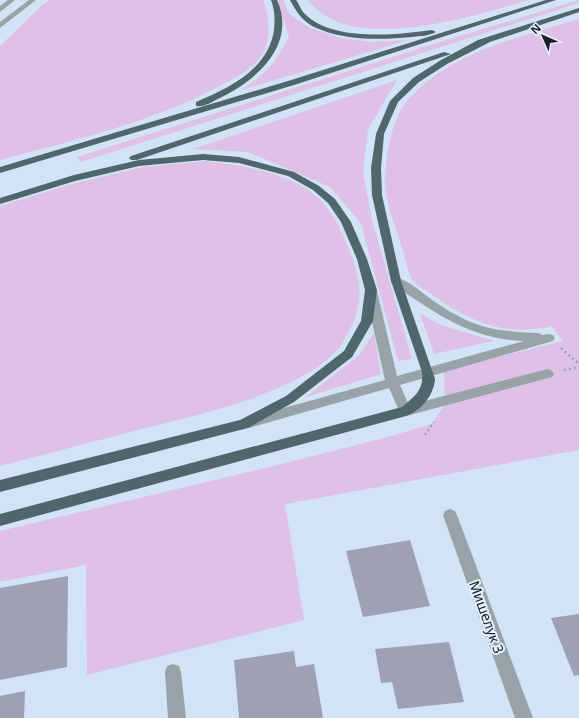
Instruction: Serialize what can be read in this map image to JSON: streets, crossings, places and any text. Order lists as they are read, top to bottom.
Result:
{
  "streets": {
    "street": ["Мишелук 3"]
  },
  "north": "top left"
}
